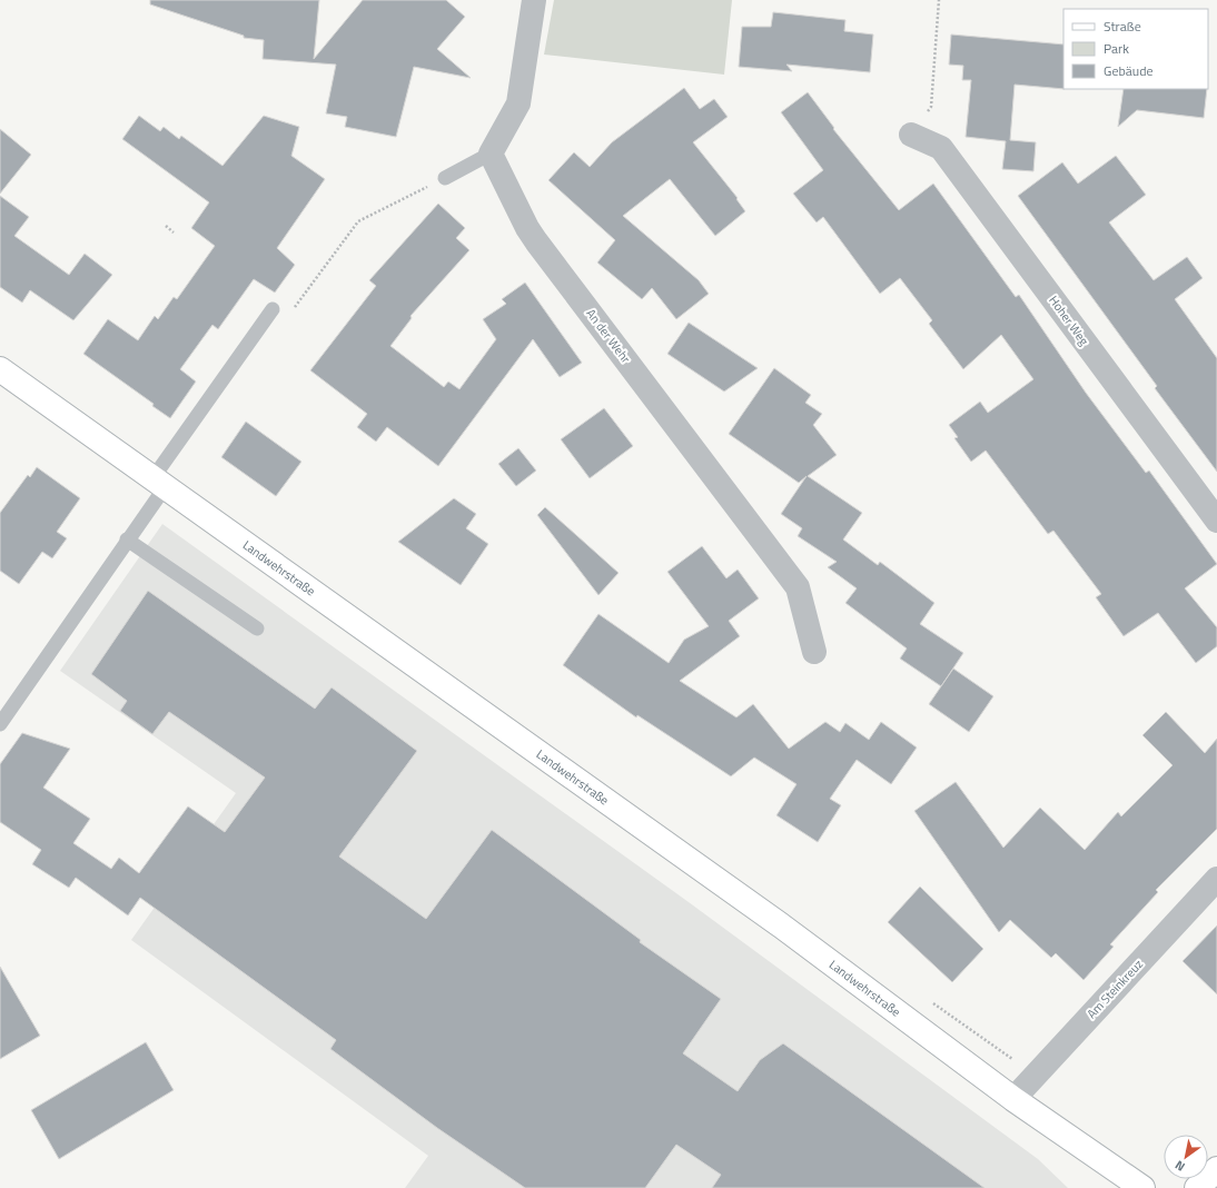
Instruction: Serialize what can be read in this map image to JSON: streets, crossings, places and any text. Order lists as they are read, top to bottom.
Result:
{
  "streets": {
    "street": [
      "Hoher Weg",
      "An der Wehr",
      "Landwehrstraße",
      "Am Steinkreuz"
    ]
  },
  "crossings": [
    ["Landwehrstraße", "Am Steinkreuz"]
  ],
  "legend": ["Straße", "Park", "Gebäude"],
  "north": "bottom left"
}
